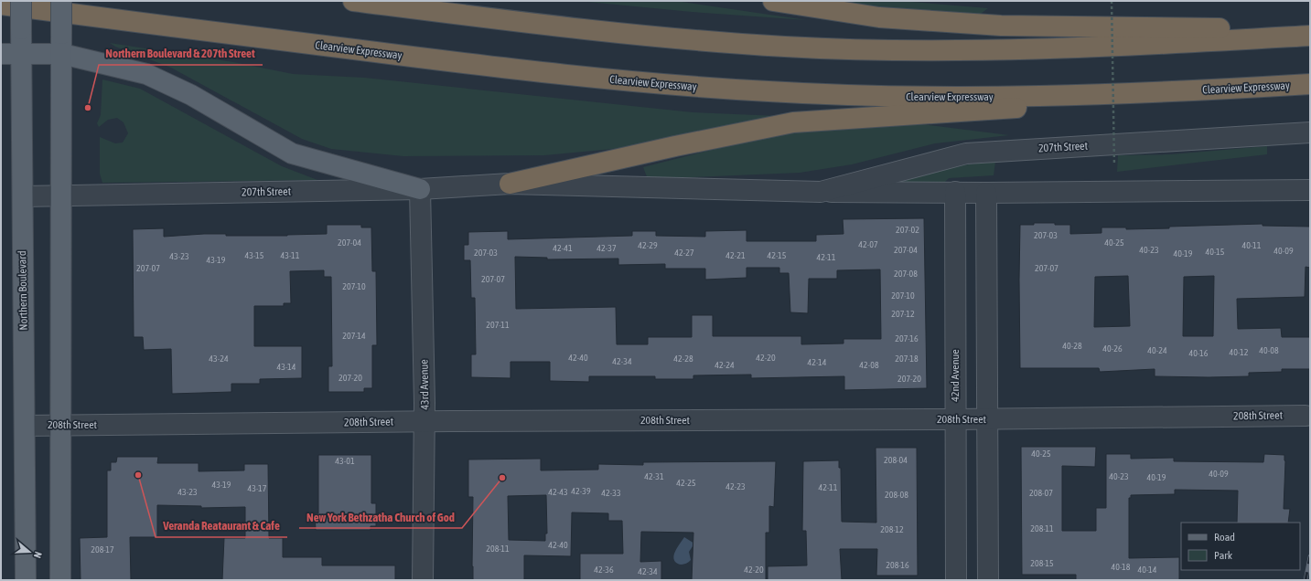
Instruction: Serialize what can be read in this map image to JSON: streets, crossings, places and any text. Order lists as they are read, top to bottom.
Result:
{
  "streets": {
    "highway": ["Clearview Expressway"],
    "main road": ["Northern Boulevard"],
    "street": [
      "207th Street",
      "42nd Avenue",
      "43rd Avenue",
      "208th Street"
    ]
  },
  "crossings": [
    ["207th Street", "Northern Boulevard"],
    ["207th Street", "43rd Avenue"],
    ["Northern Boulevard", "208th Street"],
    ["42nd Avenue", "208th Street"],
    ["43rd Avenue", "208th Street"]
  ],
  "places": ["Northern Boulevard & 207th Street", "Veranda Reataurant & Cafe", "New York Bethzatha Church of God"],
  "house_numbers": [
    "207-02",
    "207-03",
    "207-04",
    "40-25",
    "42-07",
    "42-29",
    "40-11",
    "42-41",
    "42-37",
    "207-04",
    "40-23",
    "40-09",
    "40-15",
    "207-03",
    "42-27",
    "40-19",
    "43-15",
    "43-11",
    "42-21",
    "42-15",
    "43-23",
    "42-11",
    "43-19",
    "207-07",
    "207-07",
    "207-08",
    "207-07",
    "207-10",
    "207-10",
    "207-12",
    "207-11",
    "207-14",
    "207-16",
    "40-28",
    "40-26",
    "40-24",
    "40-08",
    "40-12",
    "40-16",
    "42-40",
    "42-20",
    "43-24",
    "42-28",
    "207-18",
    "42-34",
    "42-14",
    "42-24",
    "42-08",
    "43-14",
    "207-20",
    "207-20",
    "40-25",
    "208-04",
    "43-01",
    "40-09",
    "42-31",
    "40-23",
    "40-19",
    "42-25",
    "43-19",
    "42-23",
    "42-11",
    "43-17",
    "42-39",
    "43-23",
    "42-43",
    "42-33",
    "208-07",
    "208-08",
    "208-11",
    "208-12",
    "42-40",
    "208-11",
    "208-17",
    "208-15",
    "208-16",
    "40-18",
    "42-36",
    "42-20",
    "40-14",
    "42-34"
  ],
  "legend": ["Road", "Park"],
  "north": "right"
}
